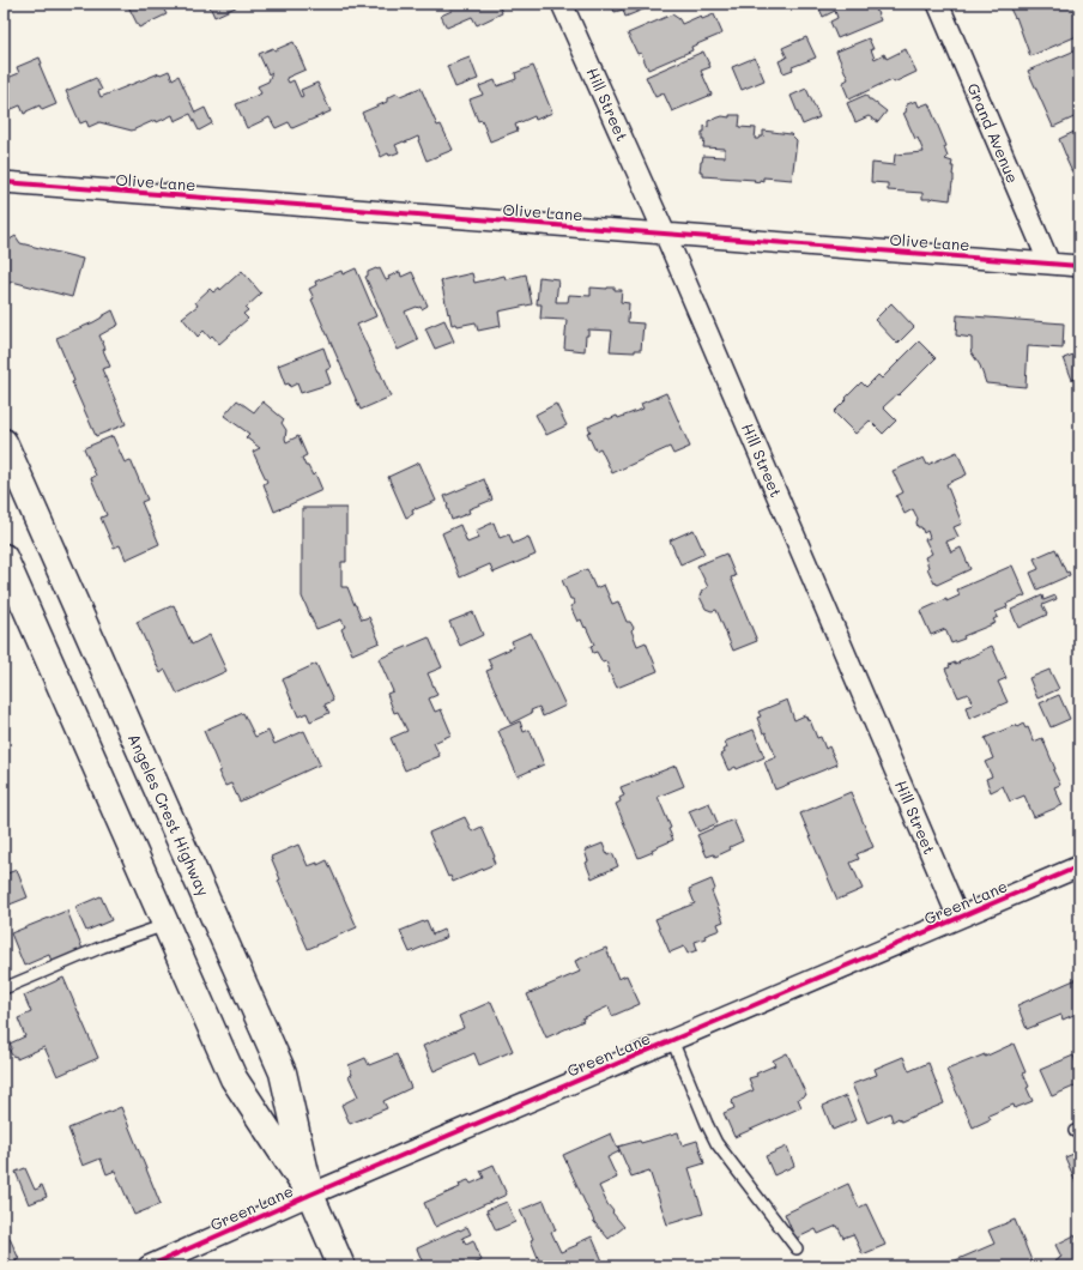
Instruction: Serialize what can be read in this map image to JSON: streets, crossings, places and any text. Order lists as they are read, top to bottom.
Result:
{
  "streets": {
    "main road": ["Angeles Crest Highway"],
    "street": [
      "Hill Street",
      "Grand Avenue",
      "Olive Lane",
      "Green Lane"
    ]
  },
  "crossings": [
    ["Hill Street", "Olive Lane"],
    ["Hill Street", "Green Lane"],
    ["Grand Avenue", "Olive Lane"],
    ["Angeles Crest Highway", "Green Lane"]
  ]
}
